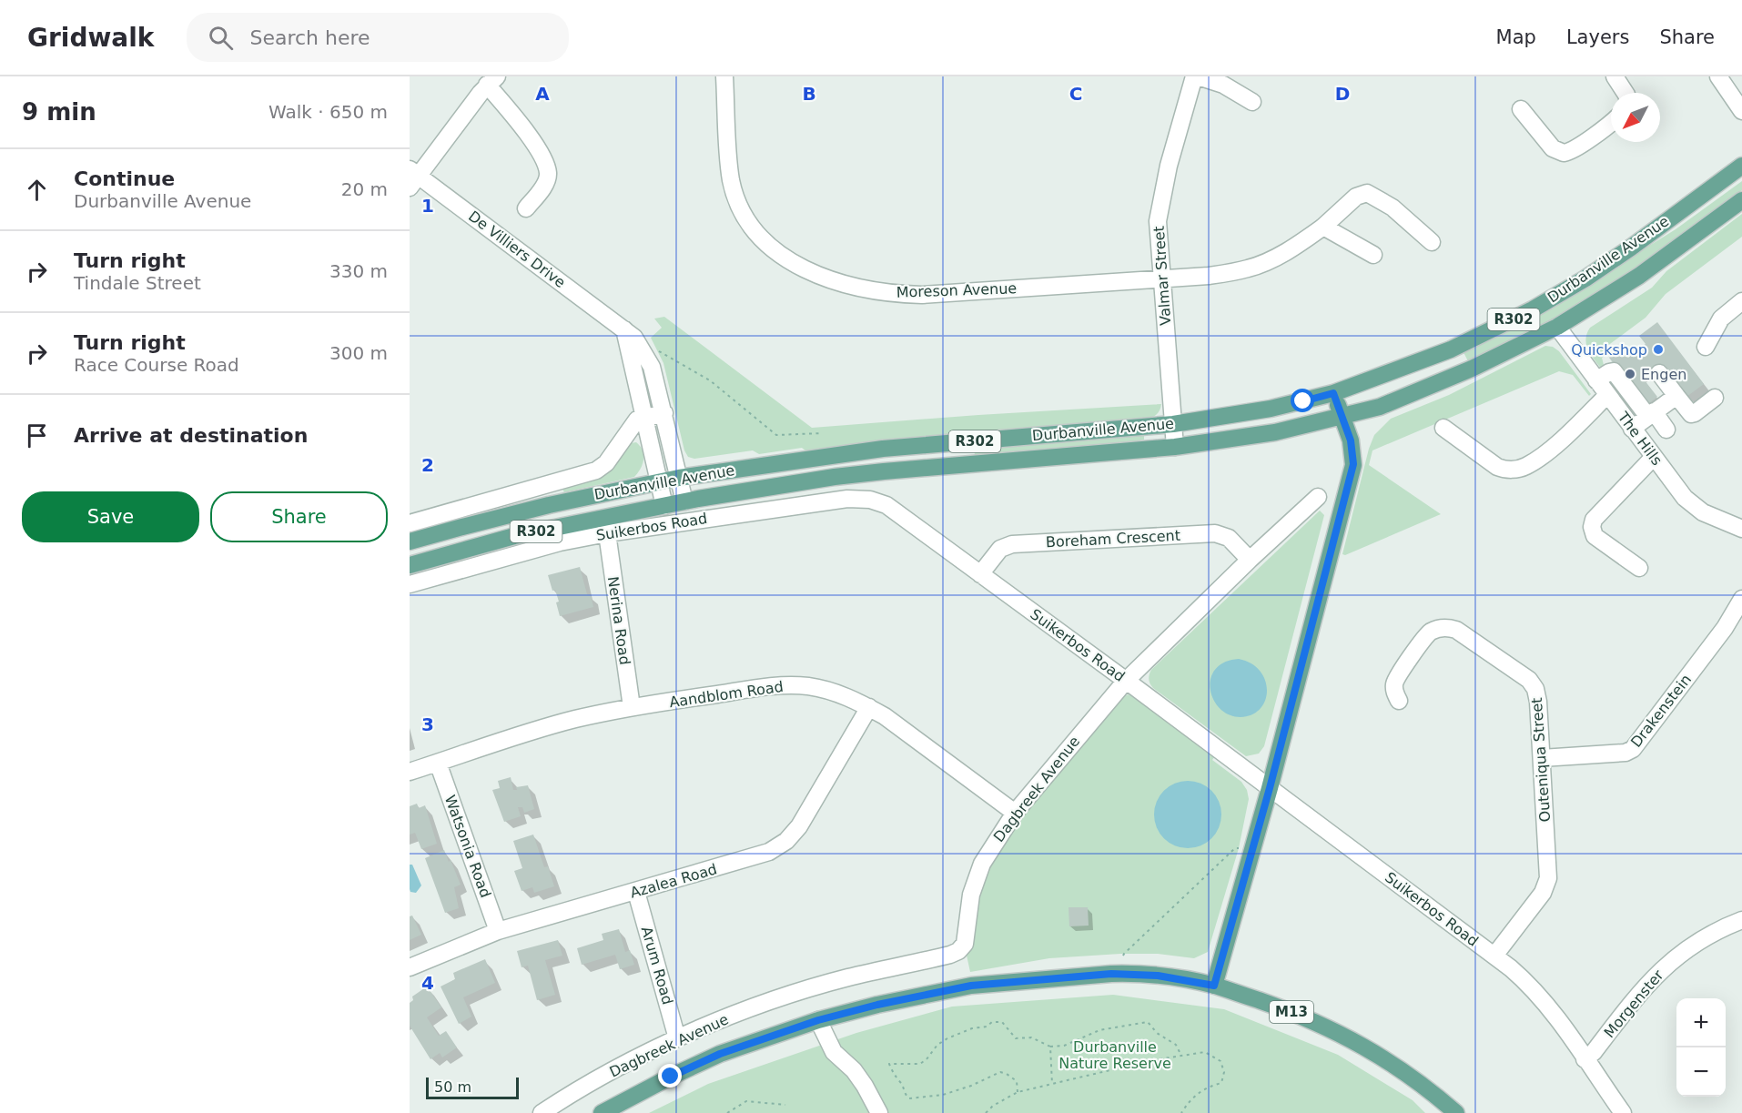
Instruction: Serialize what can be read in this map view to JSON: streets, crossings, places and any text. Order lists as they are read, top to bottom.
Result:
{
  "streets": {
    "main road": ["Durbanville Avenue", "R302", "M13"],
    "street": [
      "De Villiers Drive",
      "Valmar Street",
      "Moreson Avenue",
      "The Hills",
      "Suikerbos Road",
      "Boreham Crescent",
      "Nerina Road",
      "Aandblom Road",
      "Drakenstein",
      "Outeniqua Street",
      "Dagbreek Avenue",
      "Watsonia Road",
      "Azalea Road",
      "Arum Road",
      "Morgenster"
    ]
  },
  "crossings": [
    ["De Villiers Drive", "Durbanville Avenue"],
    ["Durbanville Avenue", "Valmar Street"],
    ["Durbanville Avenue", "The Hills"],
    ["Valmar Street", "Moreson Avenue"],
    ["Suikerbos Road", "Boreham Crescent"],
    ["Suikerbos Road", "Nerina Road"],
    ["Suikerbos Road", "Outeniqua Street"],
    ["Suikerbos Road", "Dagbreek Avenue"],
    ["Suikerbos Road", "Morgenster"],
    ["Boreham Crescent", "Dagbreek Avenue"],
    ["Nerina Road", "Aandblom Road"],
    ["Aandblom Road", "Dagbreek Avenue"],
    ["Aandblom Road", "Watsonia Road"],
    ["Aandblom Road", "Azalea Road"],
    ["Drakenstein", "Outeniqua Street"],
    ["Dagbreek Avenue", "Arum Road"],
    ["Watsonia Road", "Azalea Road"],
    ["Azalea Road", "Arum Road"]
  ],
  "parks": ["Durbanville Nature Reserve"],
  "places": ["Quickshop", "Engen"],
  "scale_bar": "50 m",
  "north": "bottom left",
  "page": {
    "header": "Gridwalk",
    "search": "Search here",
    "nav": ["Map", "Layers", "Share"],
    "heading": ["9 min", "Walk · 650 m"],
    "list": [
      ["Continue", "Durbanville Avenue", "20 m"],
      ["Turn right", "Tindale Street", "330 m"],
      ["Turn right", "Race Course Road", "300 m"],
      "Arrive at destination"
    ],
    "buttons": ["Save", "Share"],
    "map_buttons": ["+", "−"],
    "scale": "50 m"
  },
  "grid": {
    "columns": [
      "A",
      "B",
      "C",
      "D"
    ],
    "rows": [
      "1",
      "2",
      "3",
      "4"
    ]
  }
}
